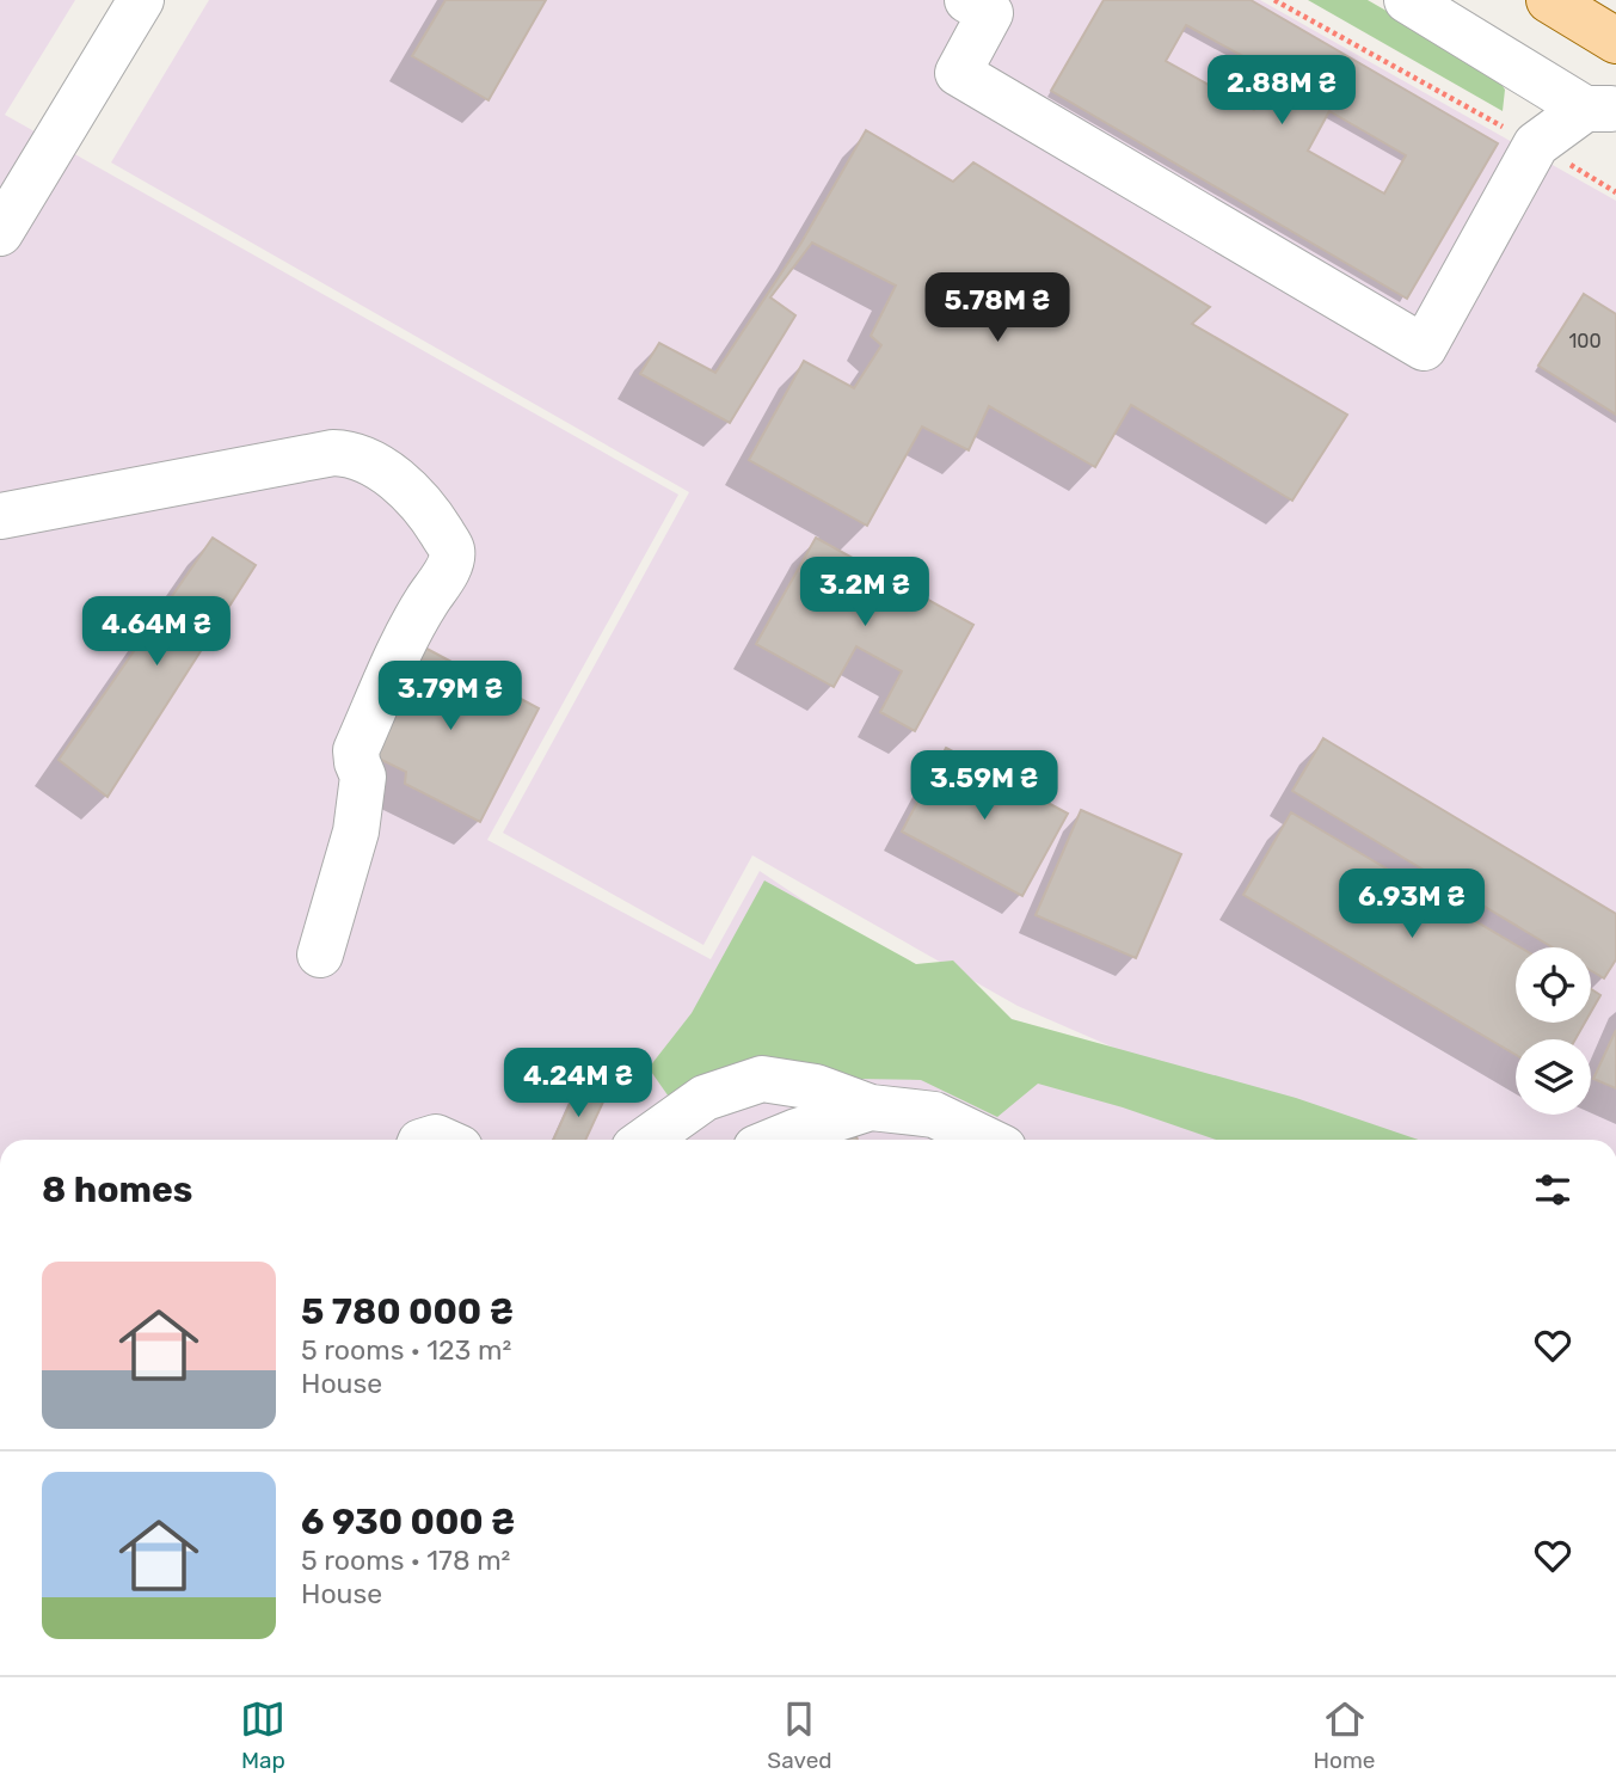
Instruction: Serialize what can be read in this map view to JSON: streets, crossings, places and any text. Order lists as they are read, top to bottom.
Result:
{
  "house_numbers": ["100"],
  "page": {
    "price": [
      "2.88M ₴",
      "5.78M ₴",
      "3.2M ₴",
      "4.64M ₴",
      "3.79M ₴",
      "3.59M ₴",
      "6.93M ₴",
      "4.24M ₴"
    ],
    "heading": "8 homes",
    "list": [
      {
        "name": "5 780 000 ₴",
        "note": "5 rooms · 123 m² · House"
      },
      {
        "name": "6 930 000 ₴",
        "note": "5 rooms · 178 m² · House"
      }
    ],
    "tabs": ["Map", "Saved", "Home"]
  }
}
